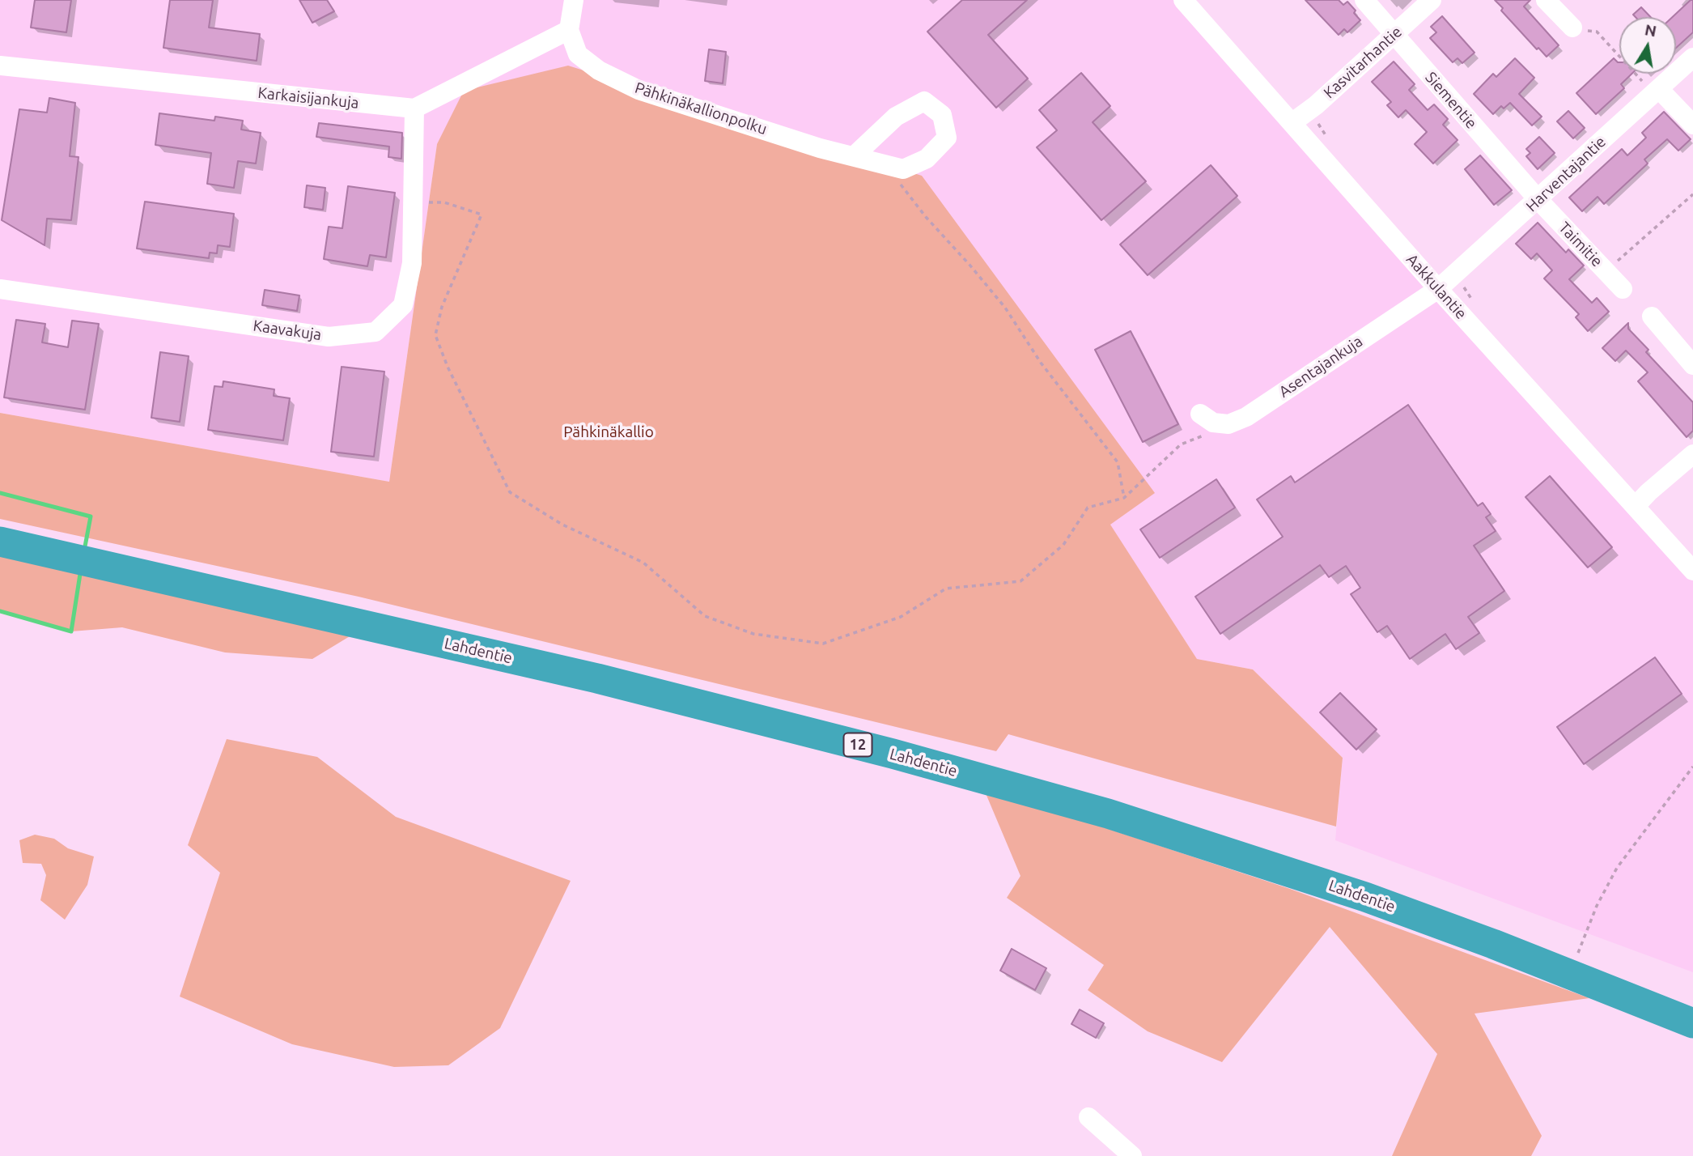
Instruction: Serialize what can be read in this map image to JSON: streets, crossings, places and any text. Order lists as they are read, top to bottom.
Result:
{
  "streets": {
    "highway": ["Lahdentie", "12"],
    "street": [
      "Kasvitarhantie",
      "Karkaisijankuja",
      "Siementie",
      "Pähkinäkallionpolku",
      "Harventajantie",
      "Taimitie",
      "Aakkulantie",
      "Kaavakuja",
      "Asentajankuja"
    ]
  },
  "crossings": [
    ["Kasvitarhantie", "Siementie"],
    ["Kasvitarhantie", "Aakkulantie"],
    ["Karkaisijankuja", "Kaavakuja"],
    ["Siementie", "Harventajantie"],
    ["Siementie", "Taimitie"],
    ["Harventajantie", "Taimitie"],
    ["Harventajantie", "Aakkulantie"],
    ["Harventajantie", "Asentajankuja"],
    ["Aakkulantie", "Asentajankuja"]
  ],
  "parks": ["Pähkinäkallio"],
  "north": "top"
}
